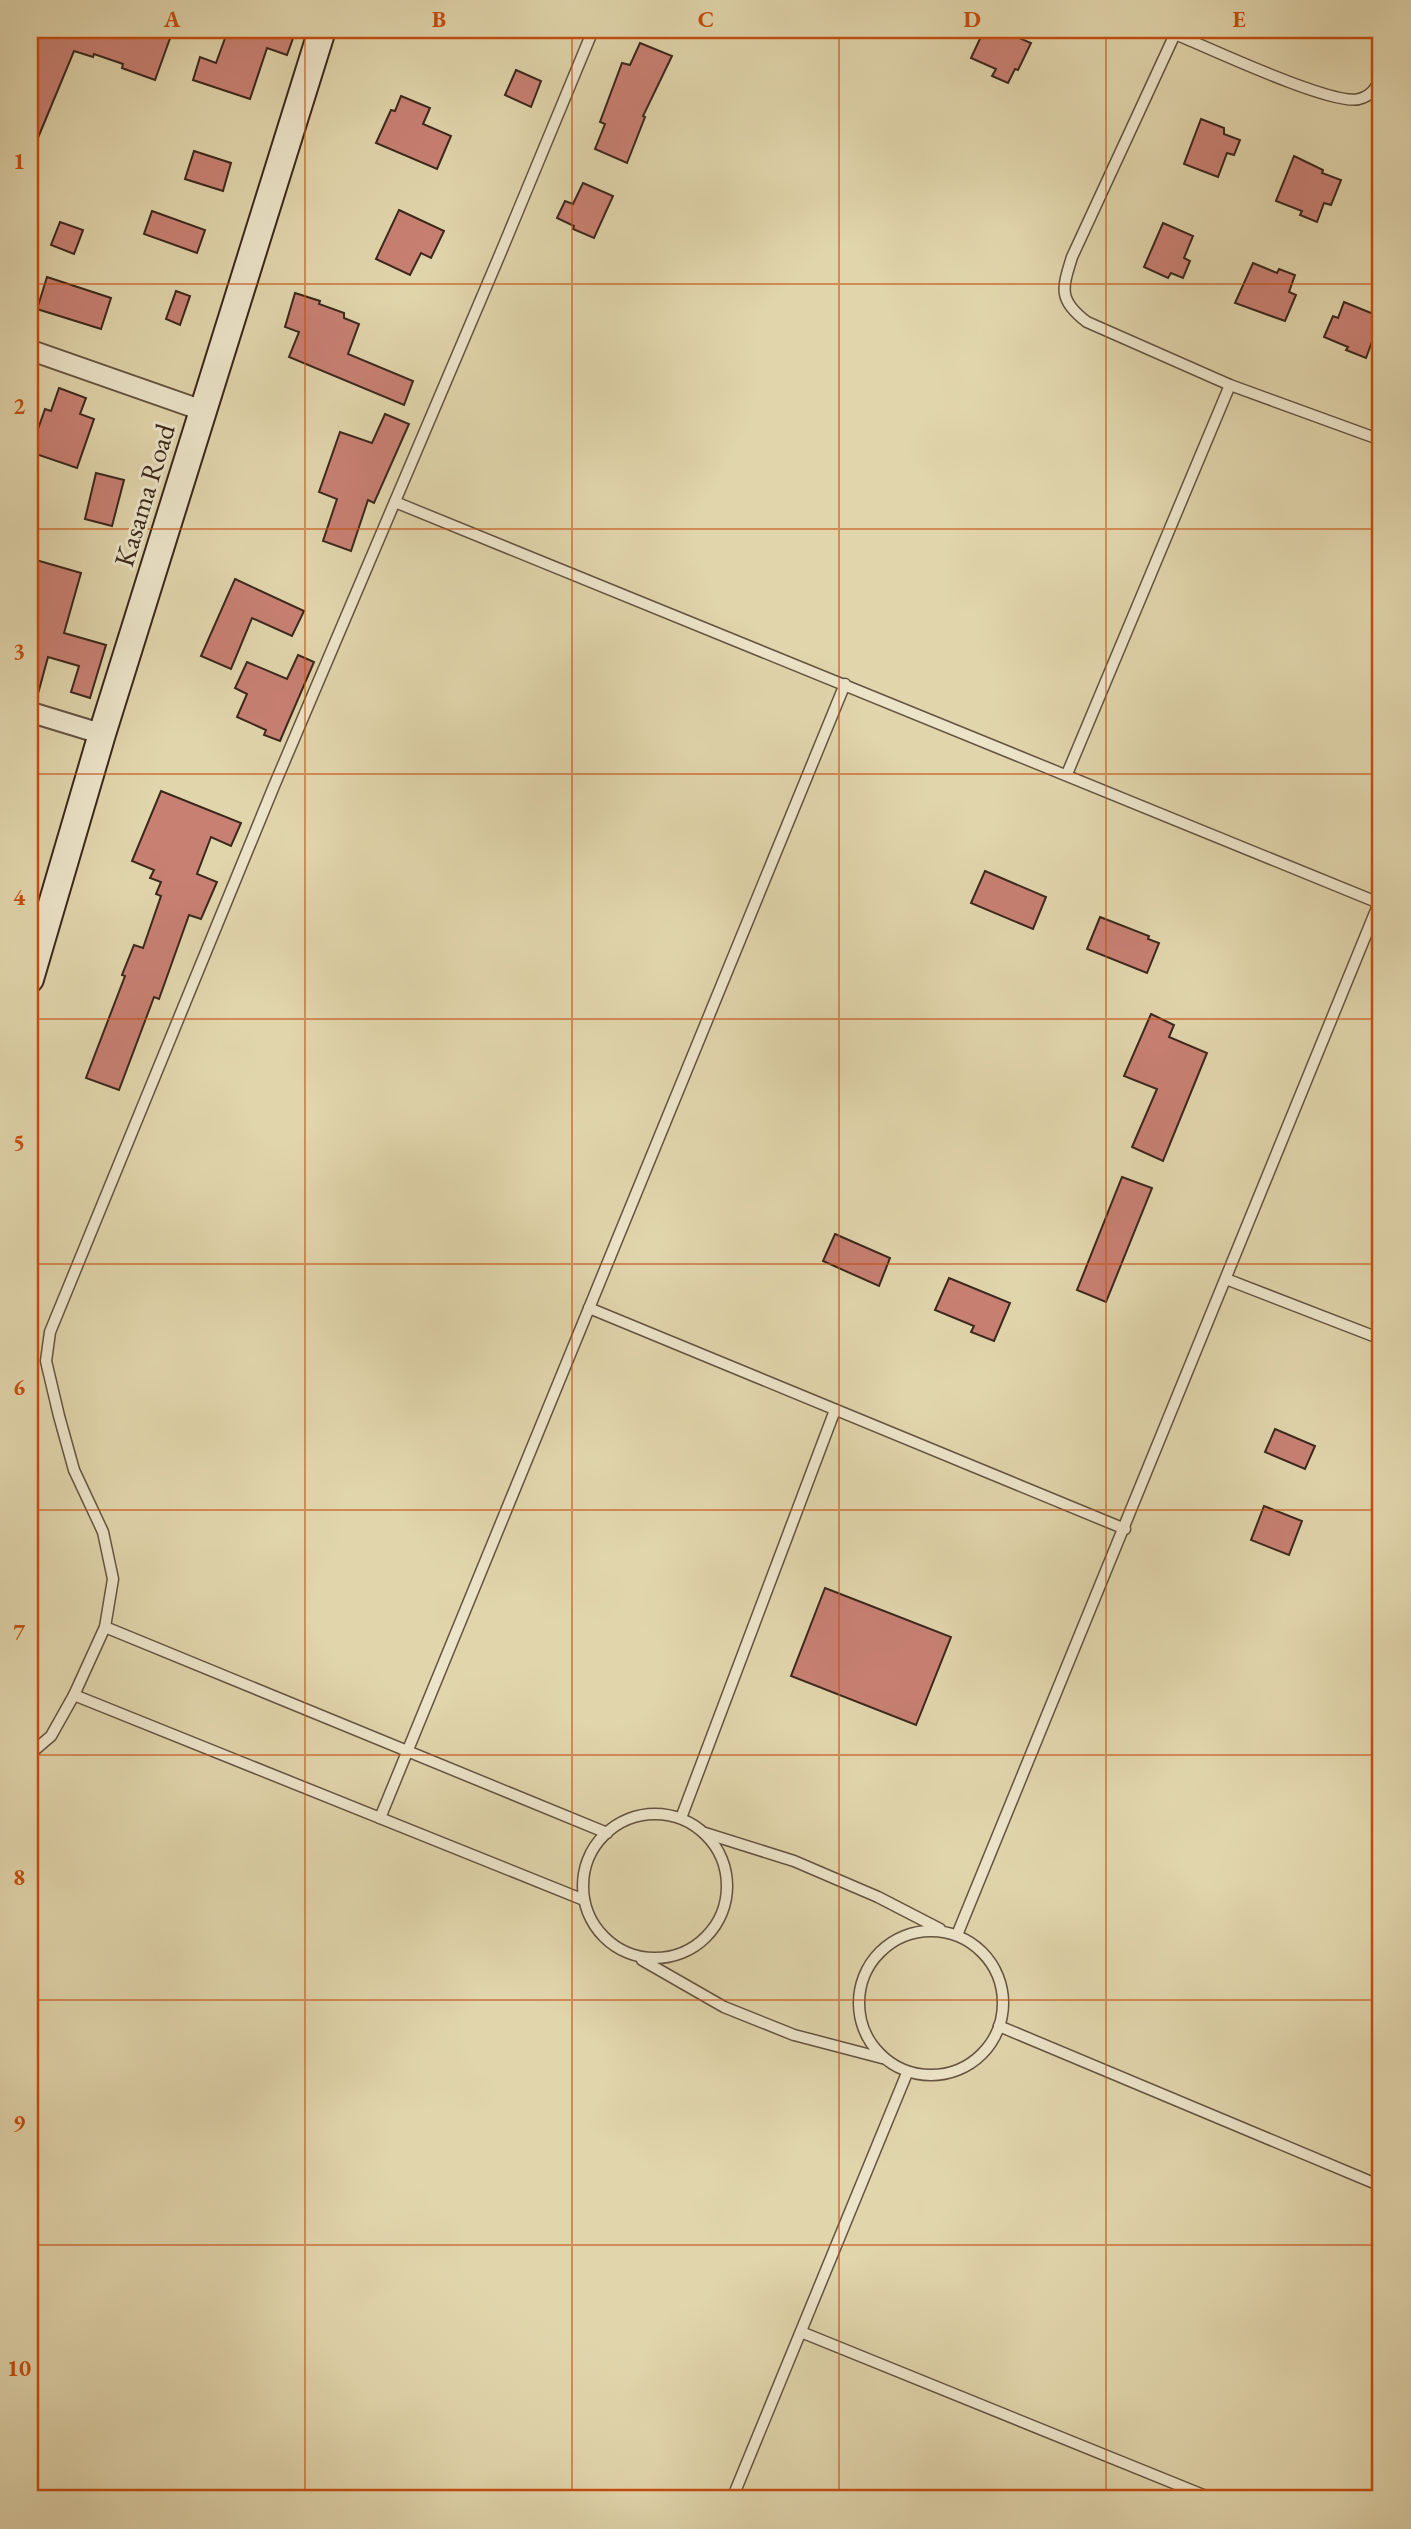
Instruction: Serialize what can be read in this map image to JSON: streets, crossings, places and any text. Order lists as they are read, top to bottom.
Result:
{
  "streets": {
    "street": ["Kasama Road"]
  },
  "grid": {
    "columns": [
      "A",
      "B",
      "C",
      "D",
      "E"
    ],
    "rows": [
      "1",
      "2",
      "3",
      "4",
      "5",
      "6",
      "7",
      "8",
      "9",
      "10"
    ]
  }
}
